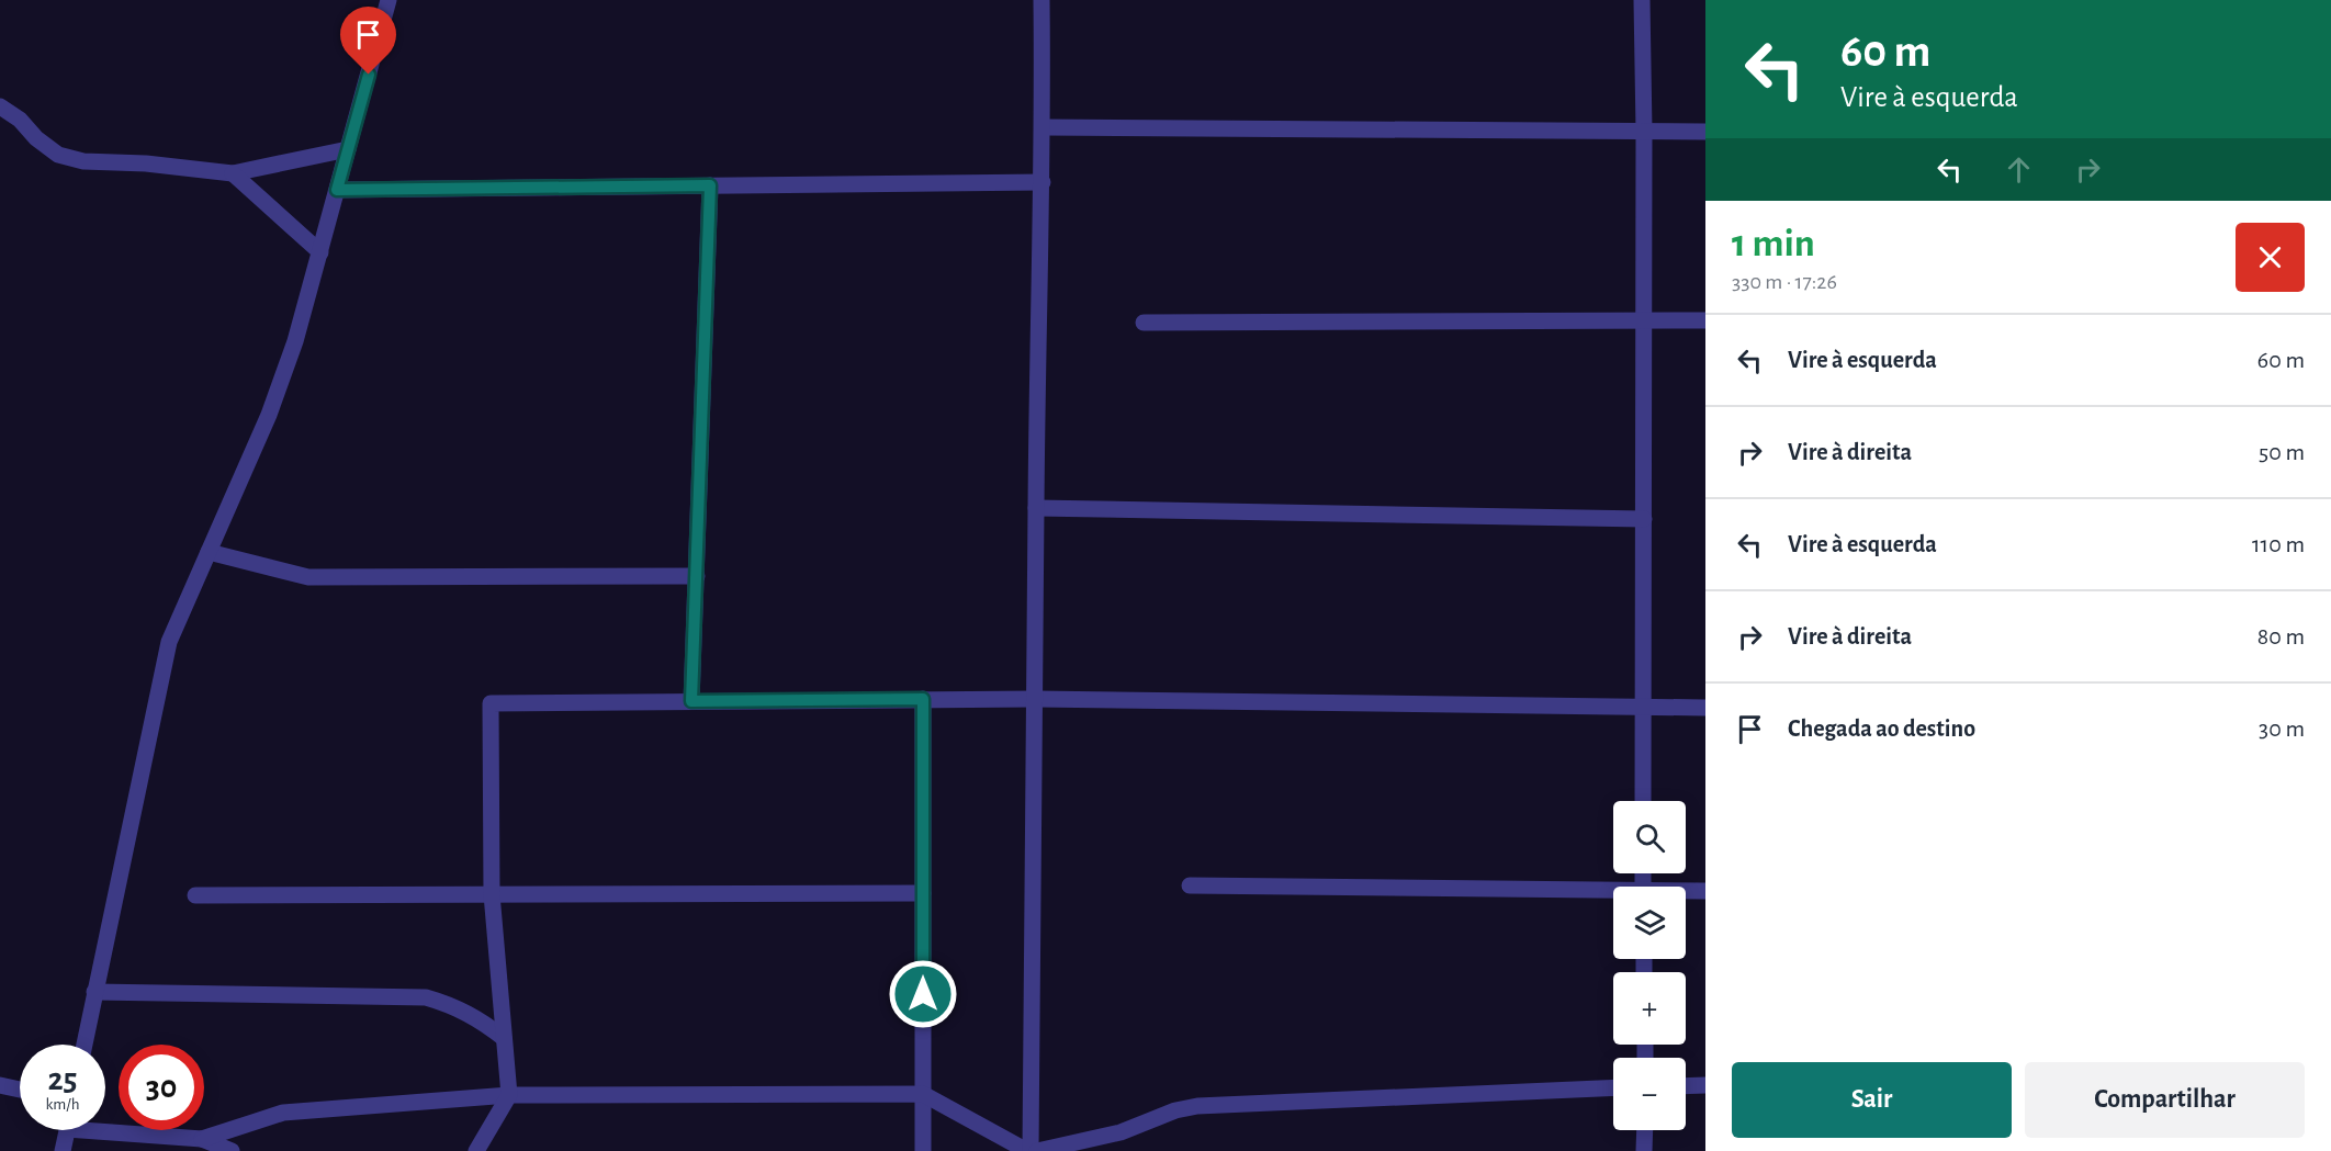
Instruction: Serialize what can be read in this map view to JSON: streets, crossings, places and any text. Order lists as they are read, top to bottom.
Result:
{
  "page": {
    "turn": ["60 m", "Vire à esquerda"],
    "heading": ["1 min", "330 m · 17:26"],
    "list": [
      {
        "name": "Vire à esquerda",
        "value": "60 m"
      },
      {
        "name": "Vire à direita",
        "value": "50 m"
      },
      {
        "name": "Vire à esquerda",
        "value": "110 m"
      },
      {
        "name": "Vire à direita",
        "value": "80 m"
      },
      {
        "name": "Chegada ao destino",
        "value": "30 m"
      }
    ],
    "map_buttons": ["+", "−"],
    "speed": "25 km/h",
    "limit": "30",
    "buttons": ["Sair", "Compartilhar"]
  }
}
